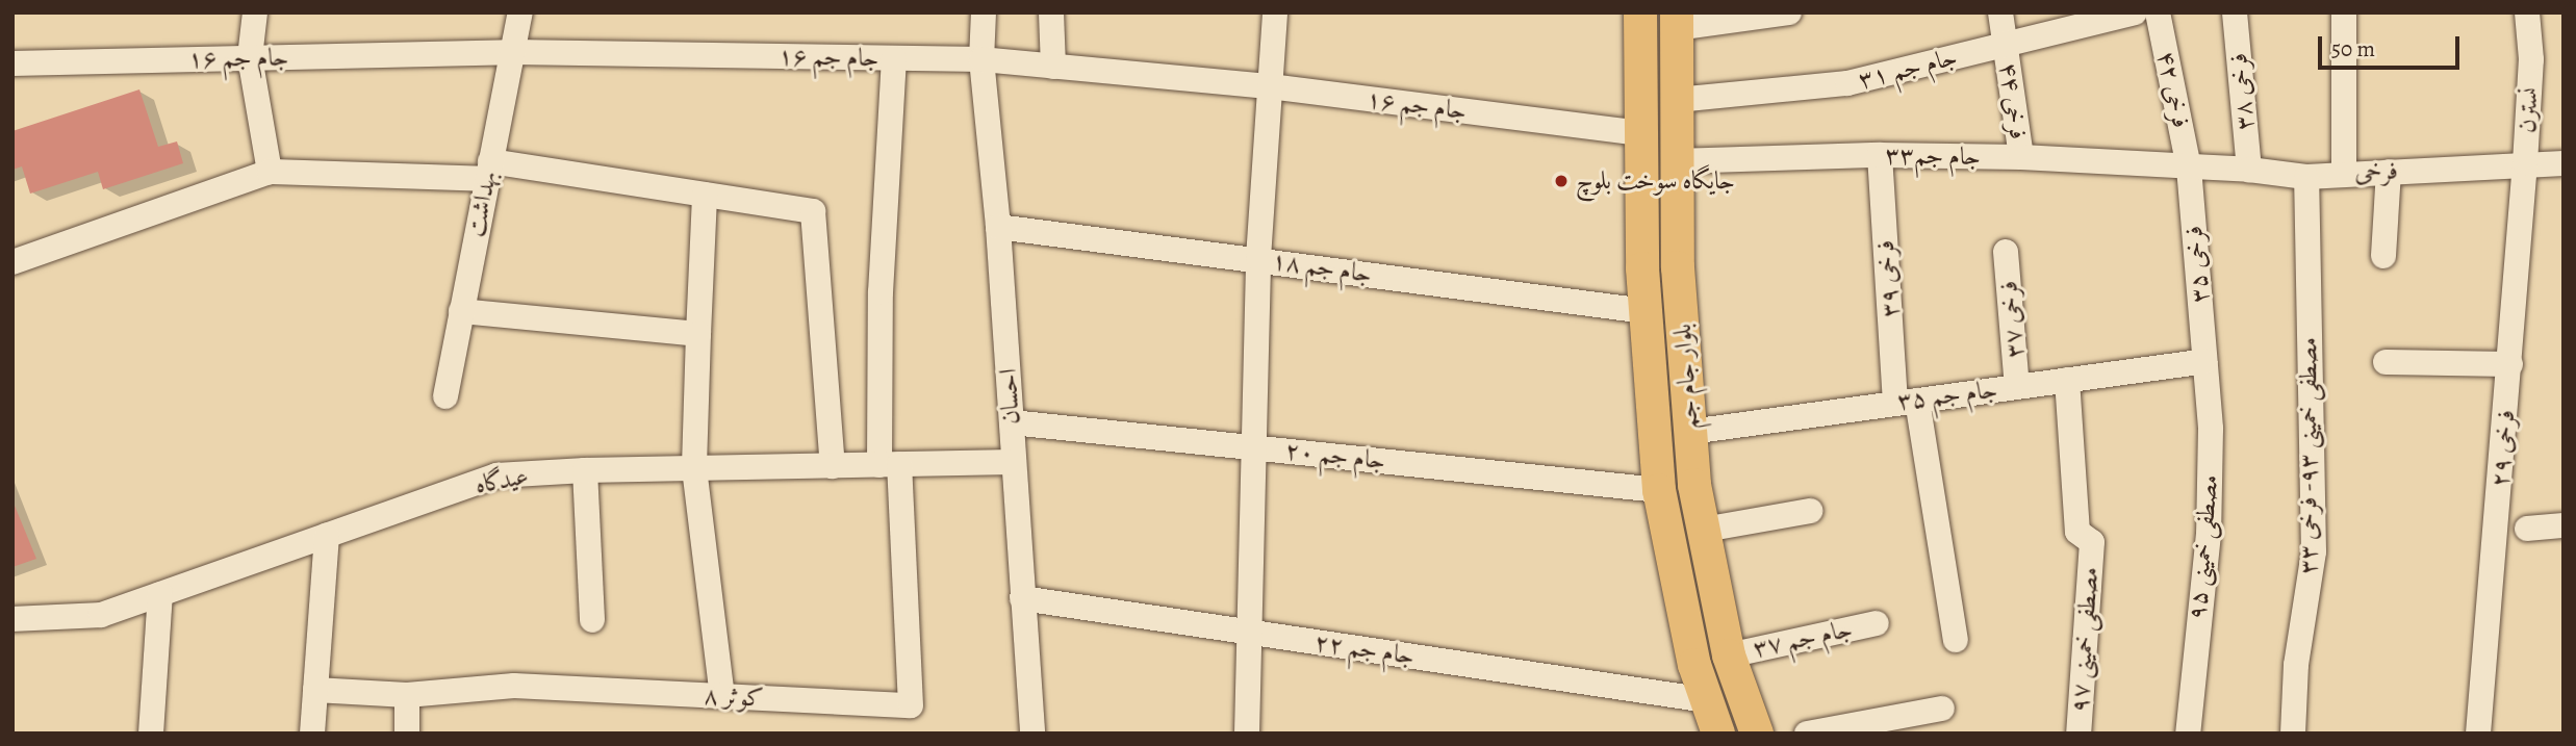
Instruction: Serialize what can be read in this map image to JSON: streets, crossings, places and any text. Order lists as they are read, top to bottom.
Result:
{
  "streets": {
    "main road": ["بلوار جام جم"],
    "street": [
      "جام جم ۱۶",
      "جام جم ۳۱",
      "فرخی ۴۲",
      "فرخی ۳۸",
      "فرخی ۴۴",
      "نسترن",
      "جام جم۳۳",
      "فرخی",
      "بهداشت",
      "فرخی ۳۵",
      "جام جم ۱۸",
      "فرخی ۳۹",
      "فرخی ۳۷",
      "جام جم ۳۵",
      "احسان",
      "فرخی ۲۹",
      "جام جم ۲۰",
      "مصطفی خمینی ۹۳- فرخی ۳۳",
      "عیدگاه",
      "مصطفی خمینی ۹۵",
      "جام جم ۳۷",
      "مصطفی خمینی ۹۷",
      "جام جم ۲۲",
      "کوثر ۸"
    ]
  },
  "crossings": [
    ["جام جم ۱۶", "بهداشت"],
    ["جام جم ۱۶", "بلوار جام جم"],
    ["جام جم ۱۶", "احسان"],
    ["جام جم ۳۱", "فرخی ۴۴"],
    ["جام جم ۳۱", "بلوار جام جم"],
    ["فرخی ۴۲", "جام جم۳۳"],
    ["فرخی ۴۲", "فرخی"],
    ["فرخی ۴۲", "فرخی ۳۵"],
    ["فرخی ۳۸", "فرخی"],
    ["فرخی ۴۴", "جام جم۳۳"],
    ["نسترن", "فرخی"],
    ["نسترن", "فرخی ۲۹"],
    ["جام جم۳۳", "فرخی"],
    ["جام جم۳۳", "فرخی ۳۵"],
    ["جام جم۳۳", "فرخی ۳۹"],
    ["جام جم۳۳", "بلوار جام جم"],
    ["فرخی", "فرخی ۳۵"],
    ["فرخی", "فرخی ۲۹"],
    ["فرخی", "مصطفی خمینی ۹۳- فرخی ۳۳"],
    ["فرخی ۳۵", "جام جم ۳۵"],
    ["فرخی ۳۵", "مصطفی خمینی ۹۵"],
    ["جام جم ۱۸", "بلوار جام جم"],
    ["جام جم ۱۸", "احسان"],
    ["فرخی ۳۹", "جام جم ۳۵"],
    ["فرخی ۳۷", "جام جم ۳۵"],
    ["بلوار جام جم", "جام جم ۳۵"],
    ["بلوار جام جم", "جام جم ۲۰"],
    ["بلوار جام جم", "جام جم ۳۷"],
    ["بلوار جام جم", "جام جم ۲۲"],
    ["جام جم ۳۵", "مصطفی خمینی ۹۵"],
    ["جام جم ۳۵", "مصطفی خمینی ۹۷"],
    ["احسان", "جام جم ۲۰"],
    ["احسان", "عیدگاه"],
    ["احسان", "جام جم ۲۲"],
    ["عیدگاه", "کوثر ۸"]
  ],
  "places": ["جایگاه سوخت بلوچ"],
  "scale_bar": "50 m"
}
